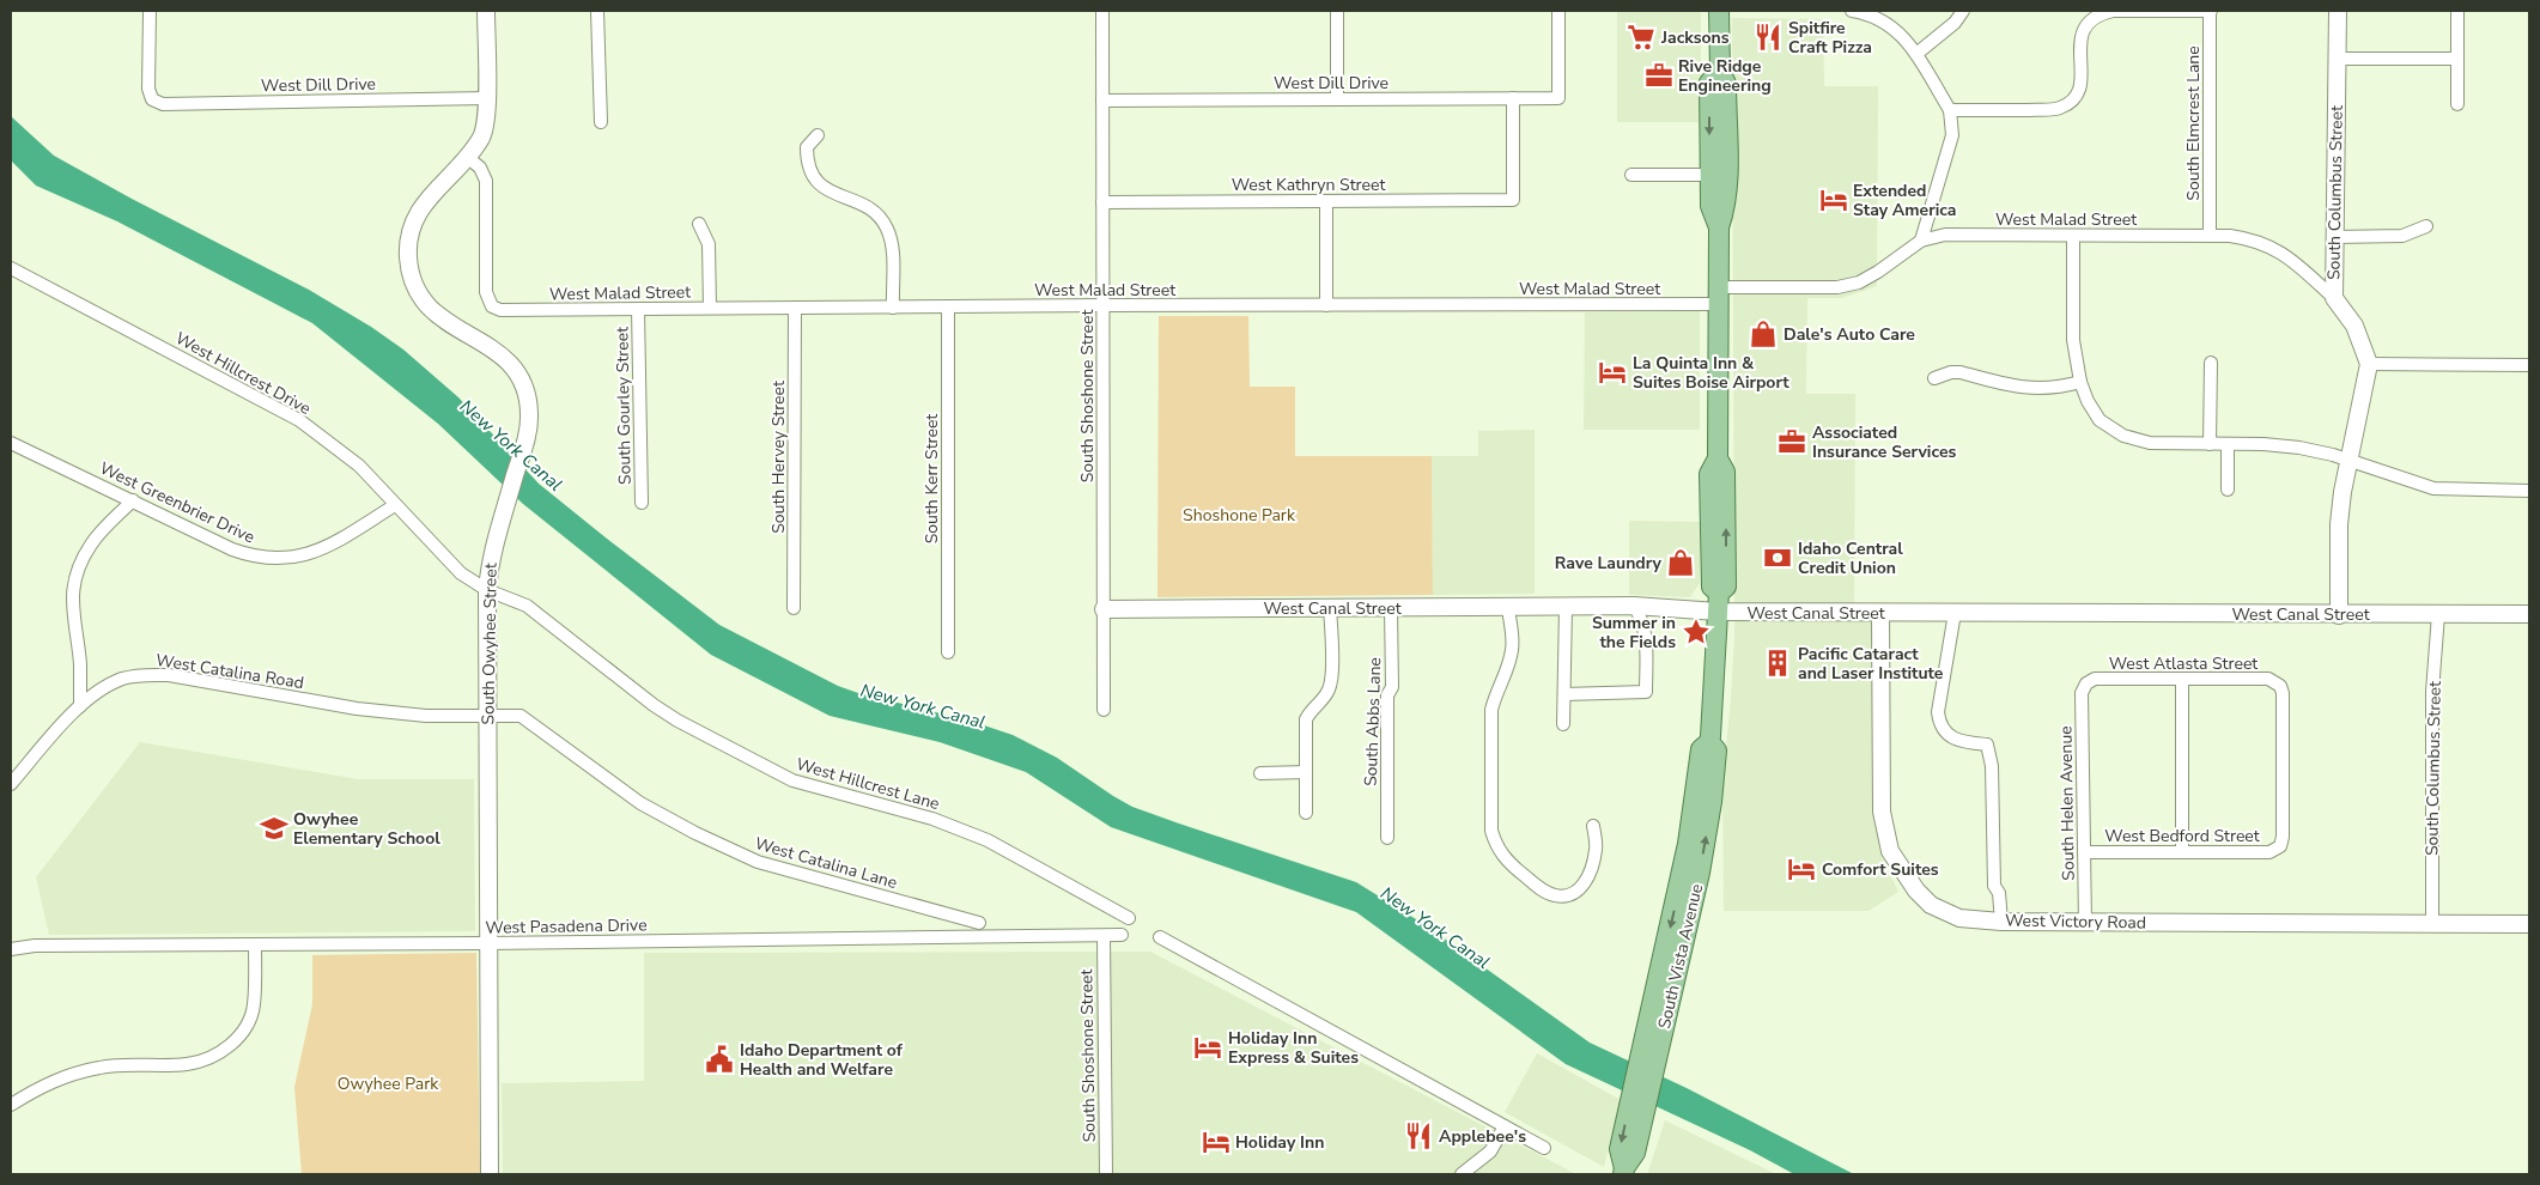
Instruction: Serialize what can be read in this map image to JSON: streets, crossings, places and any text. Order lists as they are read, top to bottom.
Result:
{
  "streets": {
    "main road": ["South Vista Avenue"],
    "street": [
      "West Dill Drive",
      "South Elmcrest Lane",
      "West Kathryn Street",
      "South Columbus Street",
      "West Malad Street",
      "West Hillcrest Drive",
      "South Shoshone Street",
      "South Gourley Street",
      "South Hervey Street",
      "South Kerr Street",
      "West Greenbrier Drive",
      "West Canal Street",
      "South Owyhee Street",
      "West Atlasta Street",
      "West Catalina Road",
      "South Abbs Lane",
      "West Hillcrest Lane",
      "South Helen Avenue",
      "West Bedford Street",
      "West Catalina Lane",
      "West Victory Road",
      "West Pasadena Drive"
    ]
  },
  "crossings": [
    ["West Dill Drive", "West Kathryn Street"],
    ["West Dill Drive", "South Shoshone Street"],
    ["West Dill Drive", "South Owyhee Street"],
    ["South Elmcrest Lane", "West Malad Street"],
    ["West Kathryn Street", "South Shoshone Street"],
    ["South Columbus Street", "West Malad Street"],
    ["South Columbus Street", "West Canal Street"],
    ["South Columbus Street", "West Victory Road"],
    ["West Malad Street", "South Shoshone Street"],
    ["West Malad Street", "South Gourley Street"],
    ["West Malad Street", "South Hervey Street"],
    ["West Malad Street", "South Kerr Street"],
    ["West Malad Street", "South Owyhee Street"],
    ["West Malad Street", "South Vista Avenue"],
    ["West Hillcrest Drive", "West Greenbrier Drive"],
    ["West Hillcrest Drive", "South Owyhee Street"],
    ["West Hillcrest Drive", "West Hillcrest Lane"],
    ["South Shoshone Street", "West Canal Street"],
    ["South Shoshone Street", "West Pasadena Drive"],
    ["West Canal Street", "South Abbs Lane"],
    ["West Canal Street", "West Victory Road"],
    ["West Canal Street", "South Vista Avenue"],
    ["South Owyhee Street", "West Catalina Road"],
    ["South Owyhee Street", "West Hillcrest Lane"],
    ["South Owyhee Street", "West Catalina Lane"],
    ["South Owyhee Street", "West Pasadena Drive"],
    ["West Atlasta Street", "South Helen Avenue"],
    ["West Atlasta Street", "West Bedford Street"],
    ["West Catalina Road", "West Catalina Lane"],
    ["South Helen Avenue", "West Bedford Street"],
    ["South Helen Avenue", "West Victory Road"]
  ],
  "water": ["New York Canal"],
  "parks": ["Shoshone Park", "Owyhee Park"],
  "places": {
    "supermarket": ["Jacksons"],
    "restaurant": ["Spitfire Craft Pizza", "Applebee's"],
    "office": ["Rive Ridge Engineering", "Associated Insurance Services"],
    "hotel": [
      "Extended Stay America",
      "La Quinta Inn & Suites Boise Airport",
      "Comfort Suites",
      "Holiday Inn Express & Suites",
      "Holiday Inn"
    ],
    "shop": ["Dale's Auto Care", "Rave Laundry"],
    "bank": ["Idaho Central Credit Union"],
    "place": ["Summer in the Fields"],
    "building": ["Pacific Cataract and Laser Institute"],
    "school or university": ["Owyhee Elementary School"],
    "public building": ["Idaho Department of Health and Welfare"]
  }
}
